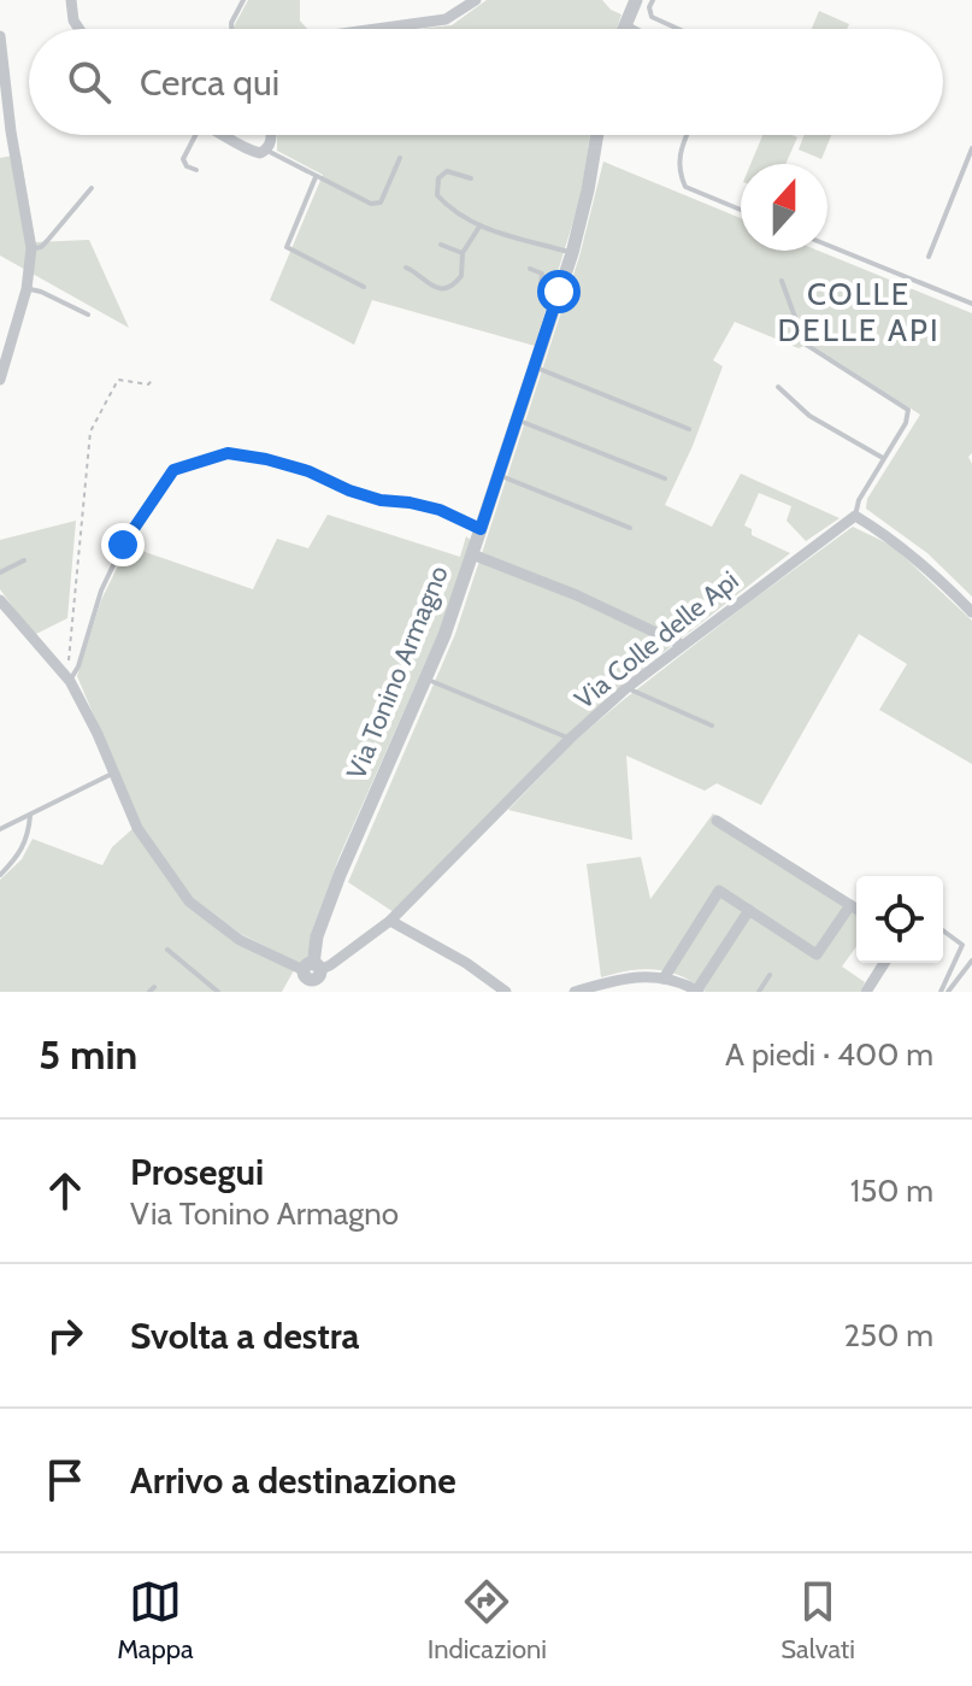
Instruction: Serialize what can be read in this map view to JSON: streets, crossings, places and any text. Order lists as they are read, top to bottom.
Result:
{
  "streets": {
    "street": ["Via Colle delle Api", "Via Tonino Armagno"]
  },
  "crossings": [
    ["Via Colle delle Api", "Via Tonino Armagno"]
  ],
  "districts": ["COLLE DELLE API"],
  "north": "top",
  "page": {
    "search": "Cerca qui",
    "heading": ["5 min", "A piedi · 400 m"],
    "list": [
      ["Prosegui", "Via Tonino Armagno", "150 m"],
      ["Svolta a destra", "250 m"],
      "Arrivo a destinazione"
    ],
    "nav": ["Mappa", "Indicazioni", "Salvati"]
  }
}
